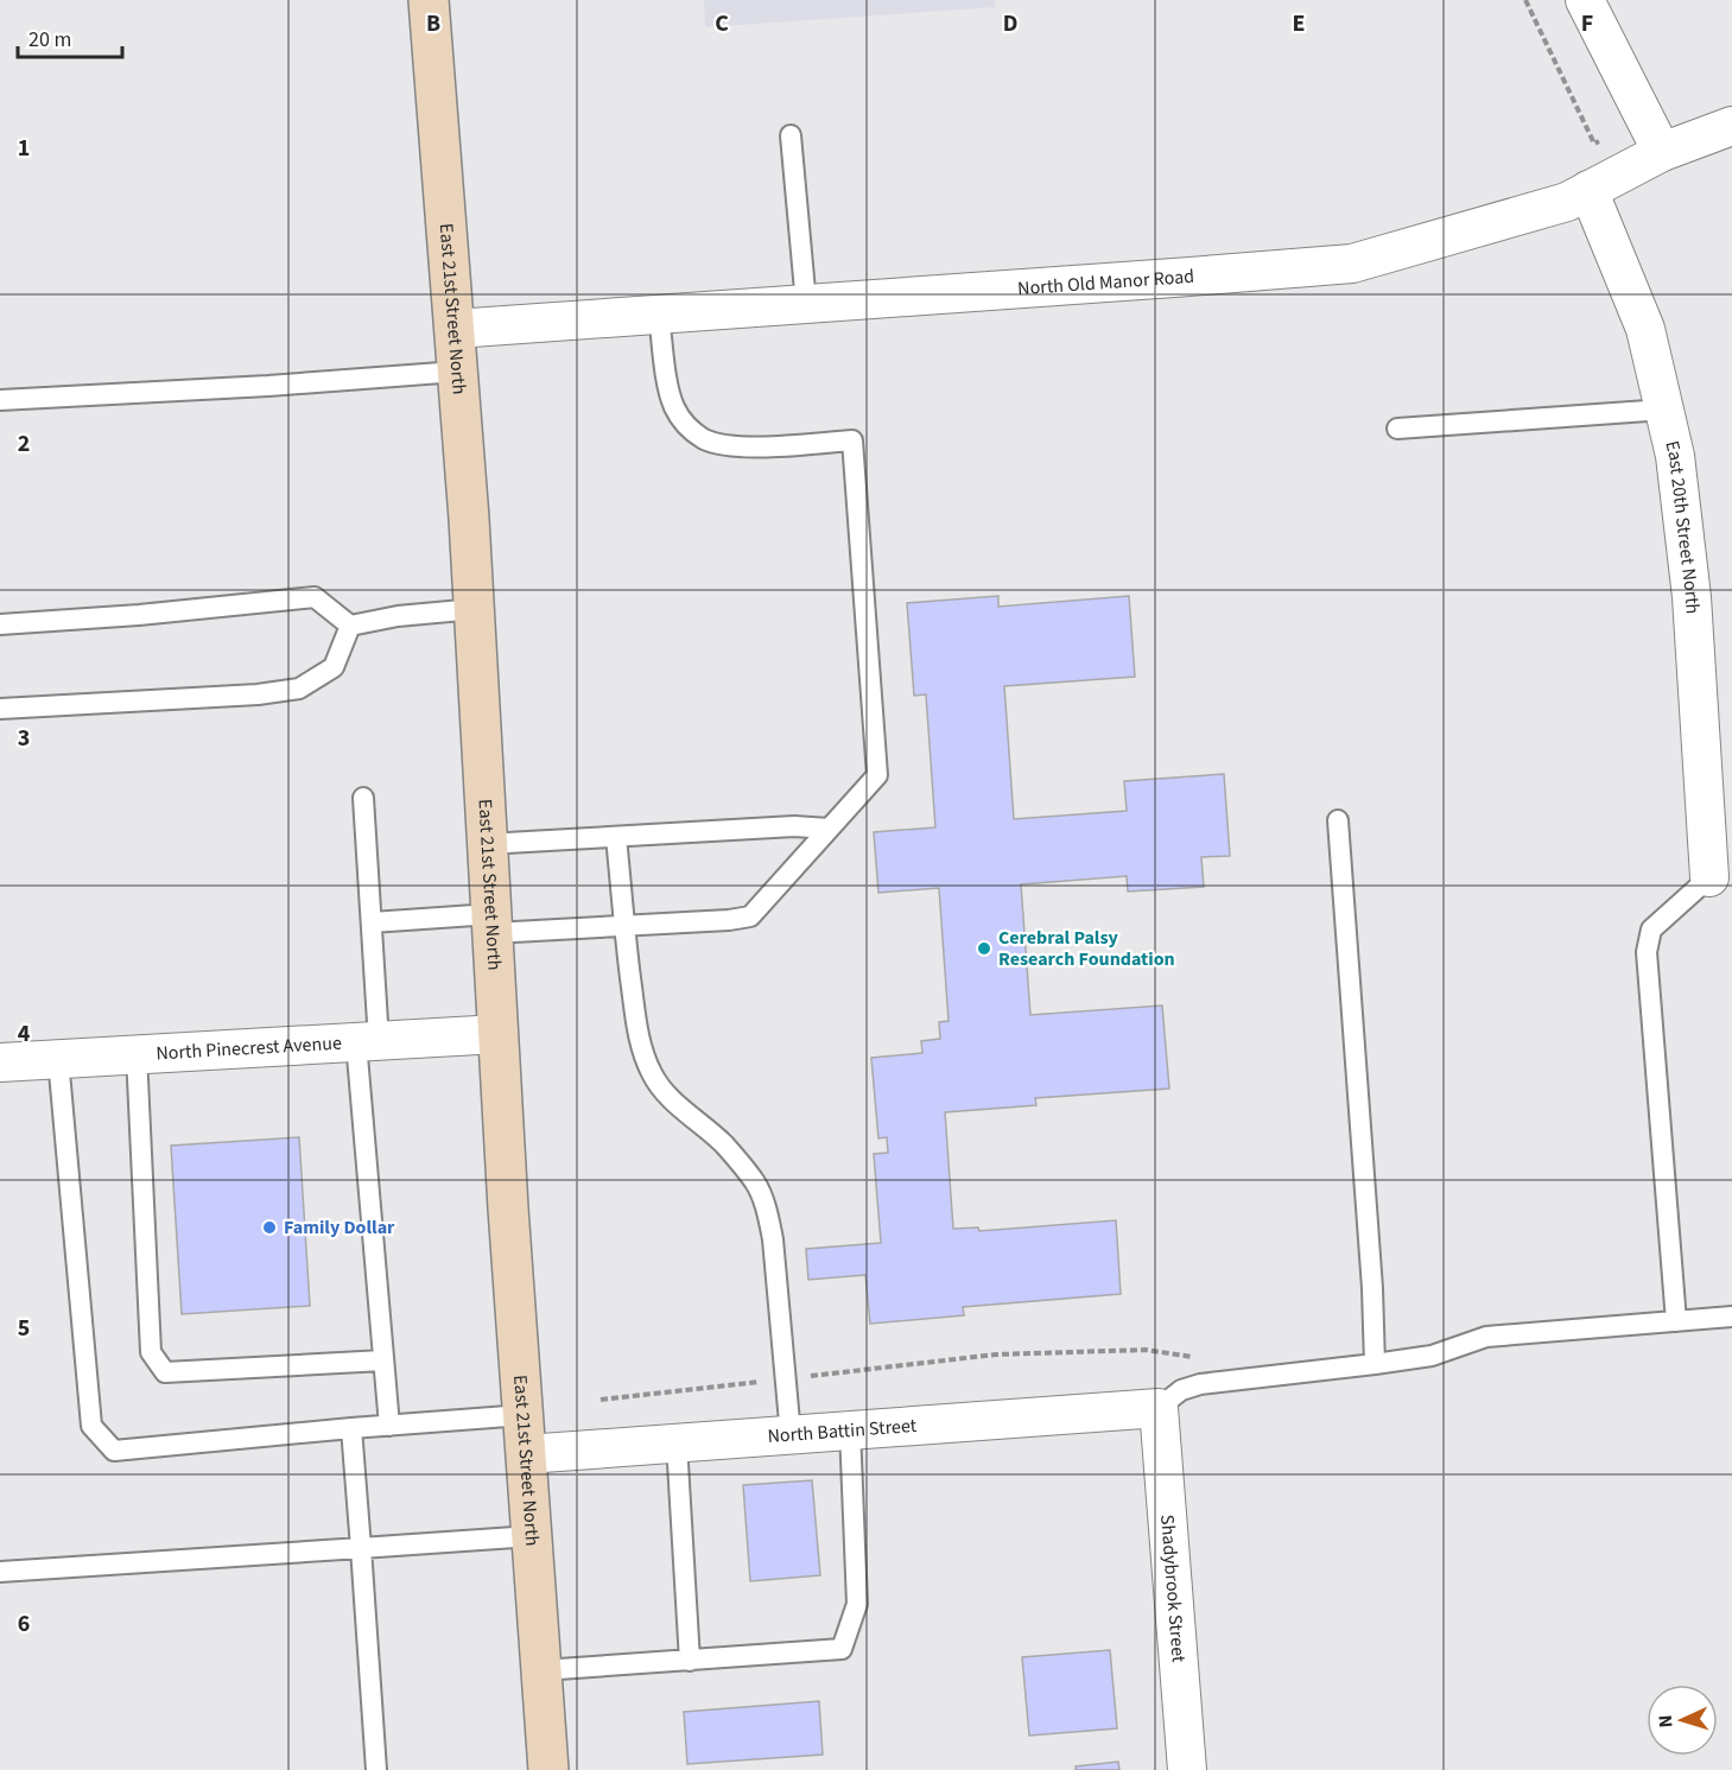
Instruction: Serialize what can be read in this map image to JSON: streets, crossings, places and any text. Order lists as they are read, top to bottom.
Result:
{
  "streets": {
    "main road": ["East 21st Street North"],
    "street": [
      "North Old Manor Road",
      "East 20th Street North",
      "North Pinecrest Avenue",
      "North Battin Street",
      "Shadybrook Street"
    ]
  },
  "crossings": [
    ["North Old Manor Road", "East 21st Street North"],
    ["North Old Manor Road", "East 20th Street North"],
    ["East 21st Street North", "North Pinecrest Avenue"],
    ["East 21st Street North", "North Battin Street"],
    ["North Battin Street", "Shadybrook Street"]
  ],
  "places": ["Cerebral Palsy Research Foundation", "Family Dollar"],
  "scale_bar": "20 m",
  "north": "left",
  "grid": {
    "columns": [
      "B",
      "C",
      "D",
      "E",
      "F"
    ],
    "rows": [
      "1",
      "2",
      "3",
      "4",
      "5",
      "6"
    ]
  }
}
